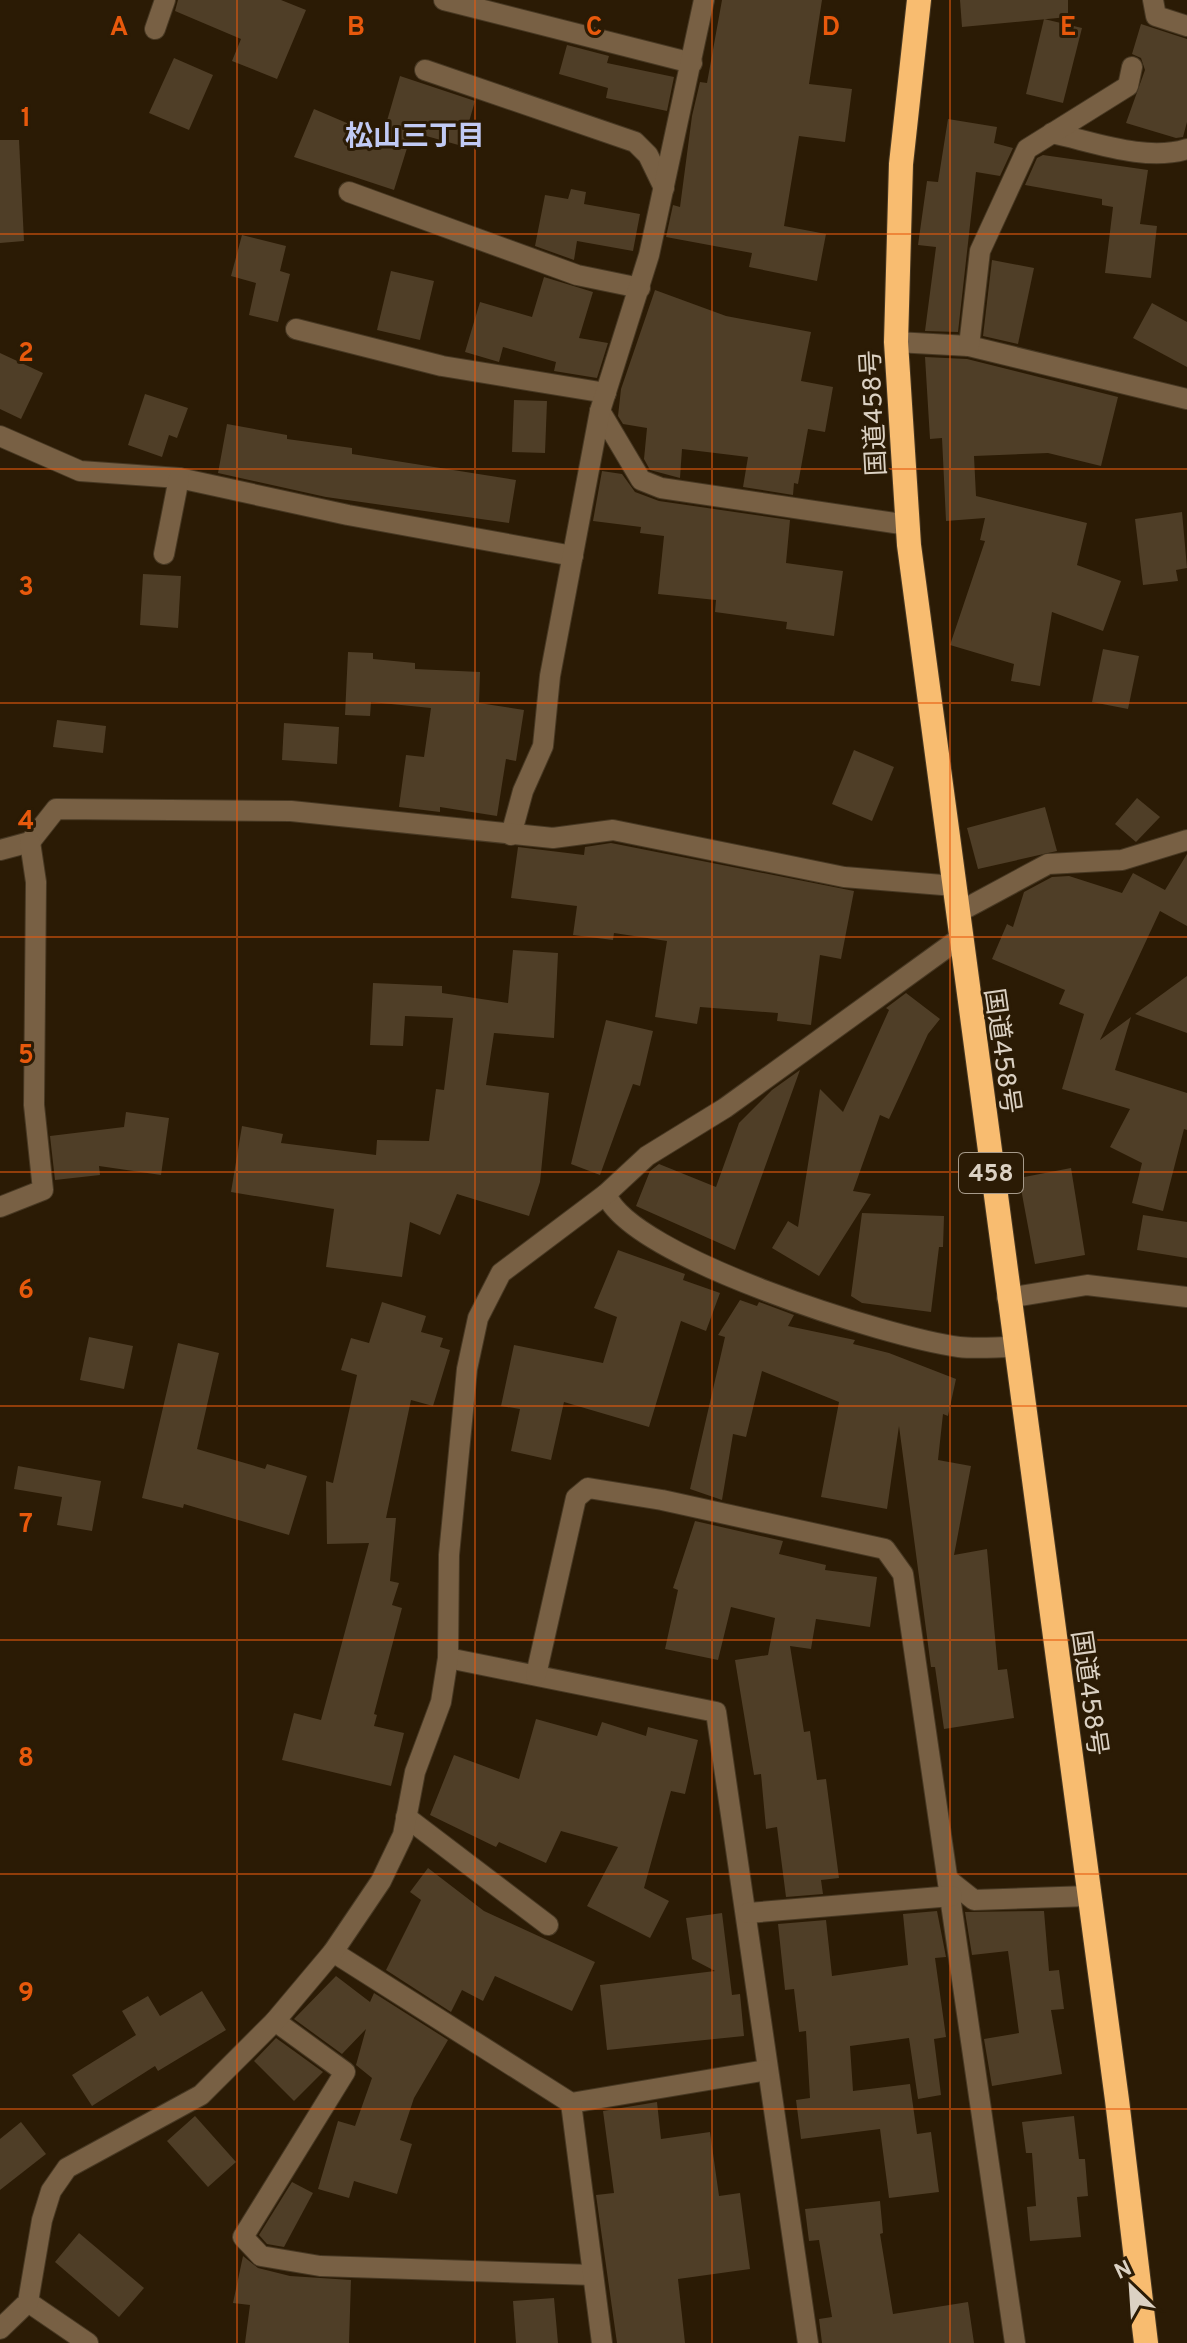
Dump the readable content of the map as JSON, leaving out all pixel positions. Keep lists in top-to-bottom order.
{
  "streets": {
    "highway": ["国道458号", "458"]
  },
  "districts": ["松山三丁目"],
  "north": "top left",
  "grid": {
    "columns": [
      "A",
      "B",
      "C",
      "D",
      "E"
    ],
    "rows": [
      "1",
      "2",
      "3",
      "4",
      "5",
      "6",
      "7",
      "8",
      "9"
    ]
  }
}
